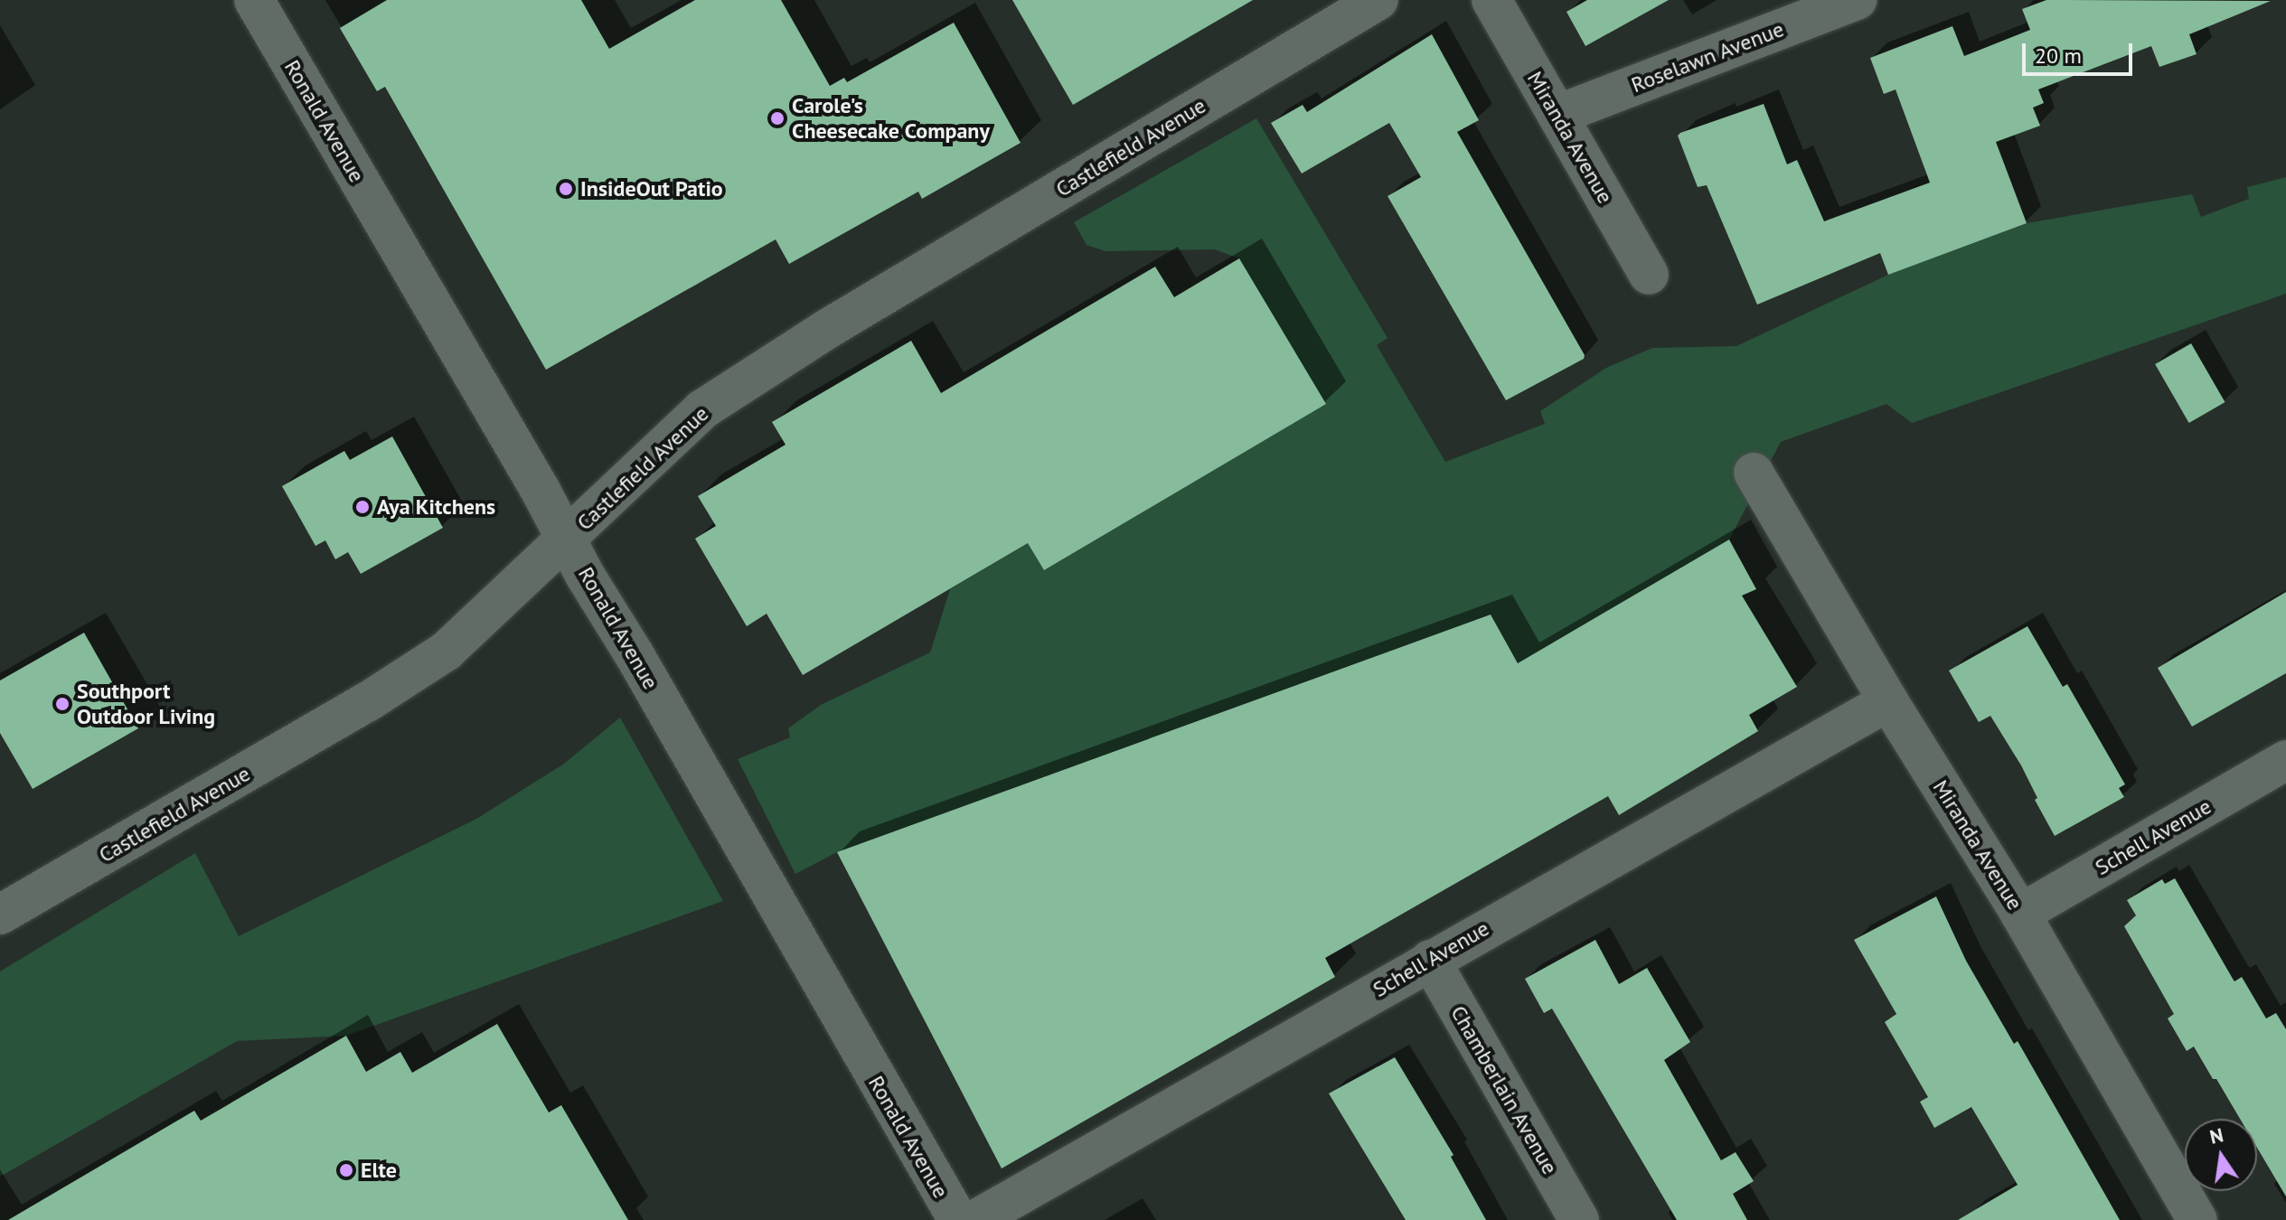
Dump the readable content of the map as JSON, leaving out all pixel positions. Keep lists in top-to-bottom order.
{
  "streets": {
    "street": [
      "Roselawn Avenue",
      "Ronald Avenue",
      "Miranda Avenue",
      "Castlefield Avenue",
      "Schell Avenue",
      "Chamberlain Avenue"
    ]
  },
  "crossings": [
    ["Roselawn Avenue", "Miranda Avenue"],
    ["Ronald Avenue", "Castlefield Avenue"],
    ["Miranda Avenue", "Schell Avenue"],
    ["Schell Avenue", "Chamberlain Avenue"]
  ],
  "places": [
    "Carole's Cheesecake Company",
    "InsideOut Patio",
    "Aya Kitchens",
    "Southport Outdoor Living",
    "Elte"
  ],
  "scale_bar": "20 m",
  "north": "top"
}
